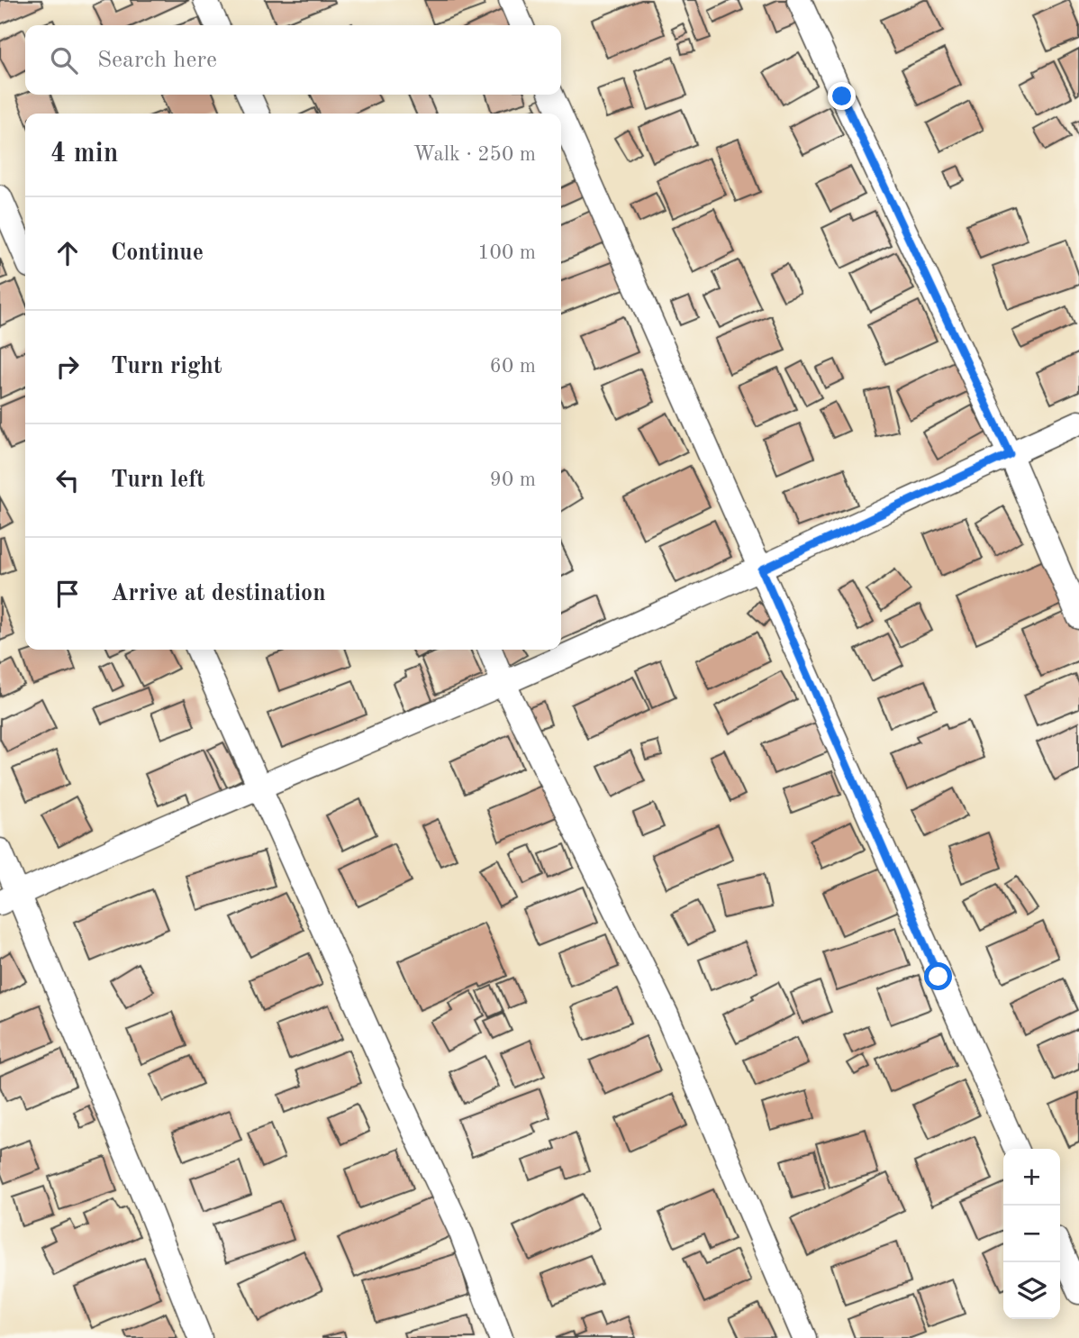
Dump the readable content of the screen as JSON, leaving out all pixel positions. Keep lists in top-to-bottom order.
{
  "page": {
    "search": "Search here",
    "heading": ["4 min", "Walk · 250 m"],
    "list": [
      ["Continue", "100 m"],
      ["Turn right", "60 m"],
      ["Turn left", "90 m"],
      "Arrive at destination"
    ],
    "map_buttons": ["+", "−"]
  }
}
